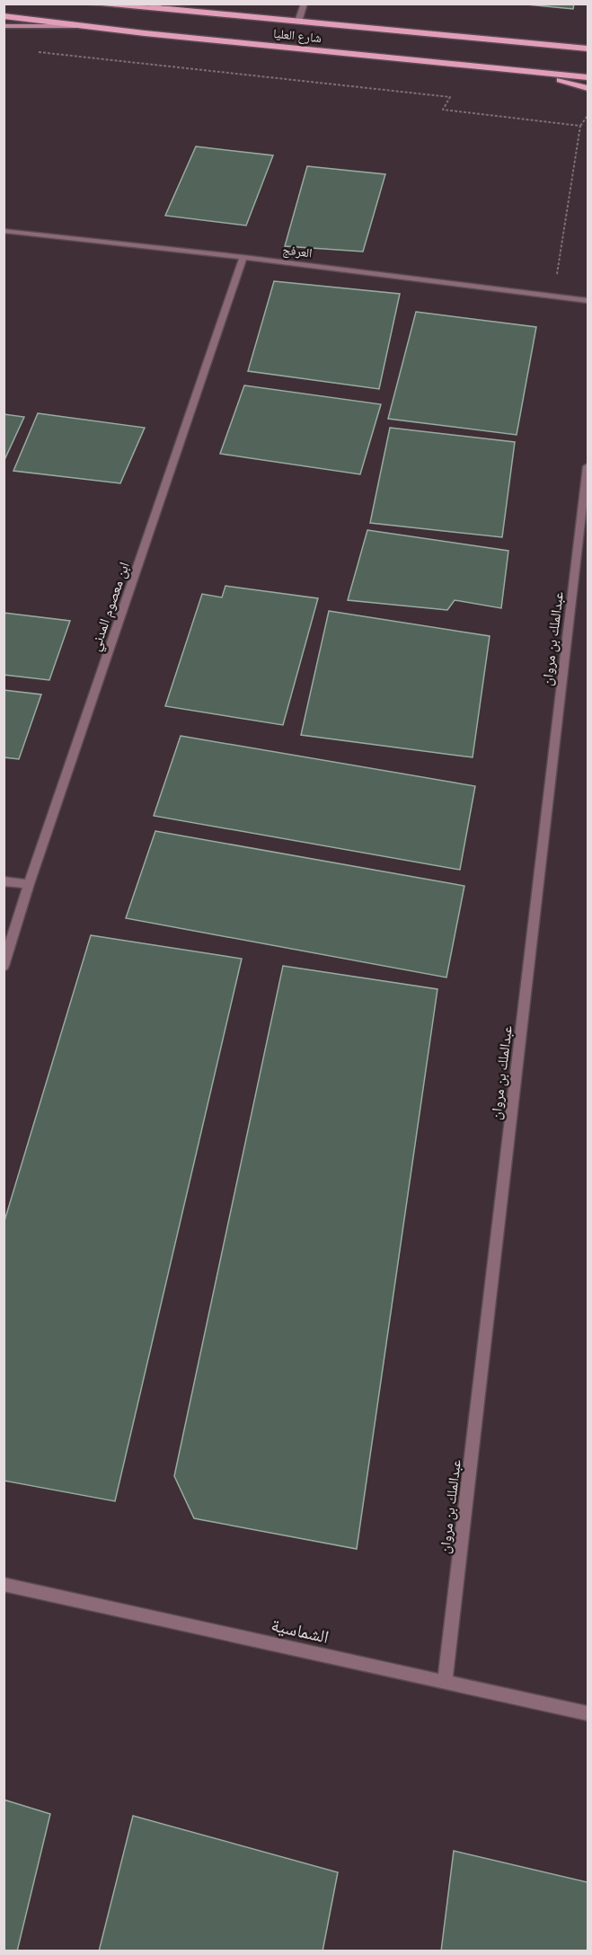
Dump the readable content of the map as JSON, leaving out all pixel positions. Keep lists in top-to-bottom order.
{
  "streets": {
    "main road": ["شارع العليا"],
    "street": [
      "العرفج",
      "ابن معصوم المدني",
      "عبدالملك بن مروان",
      "الشماسية"
    ]
  },
  "crossings": [
    ["العرفج", "ابن معصوم المدني"],
    ["عبدالملك بن مروان", "الشماسية"]
  ]
}
